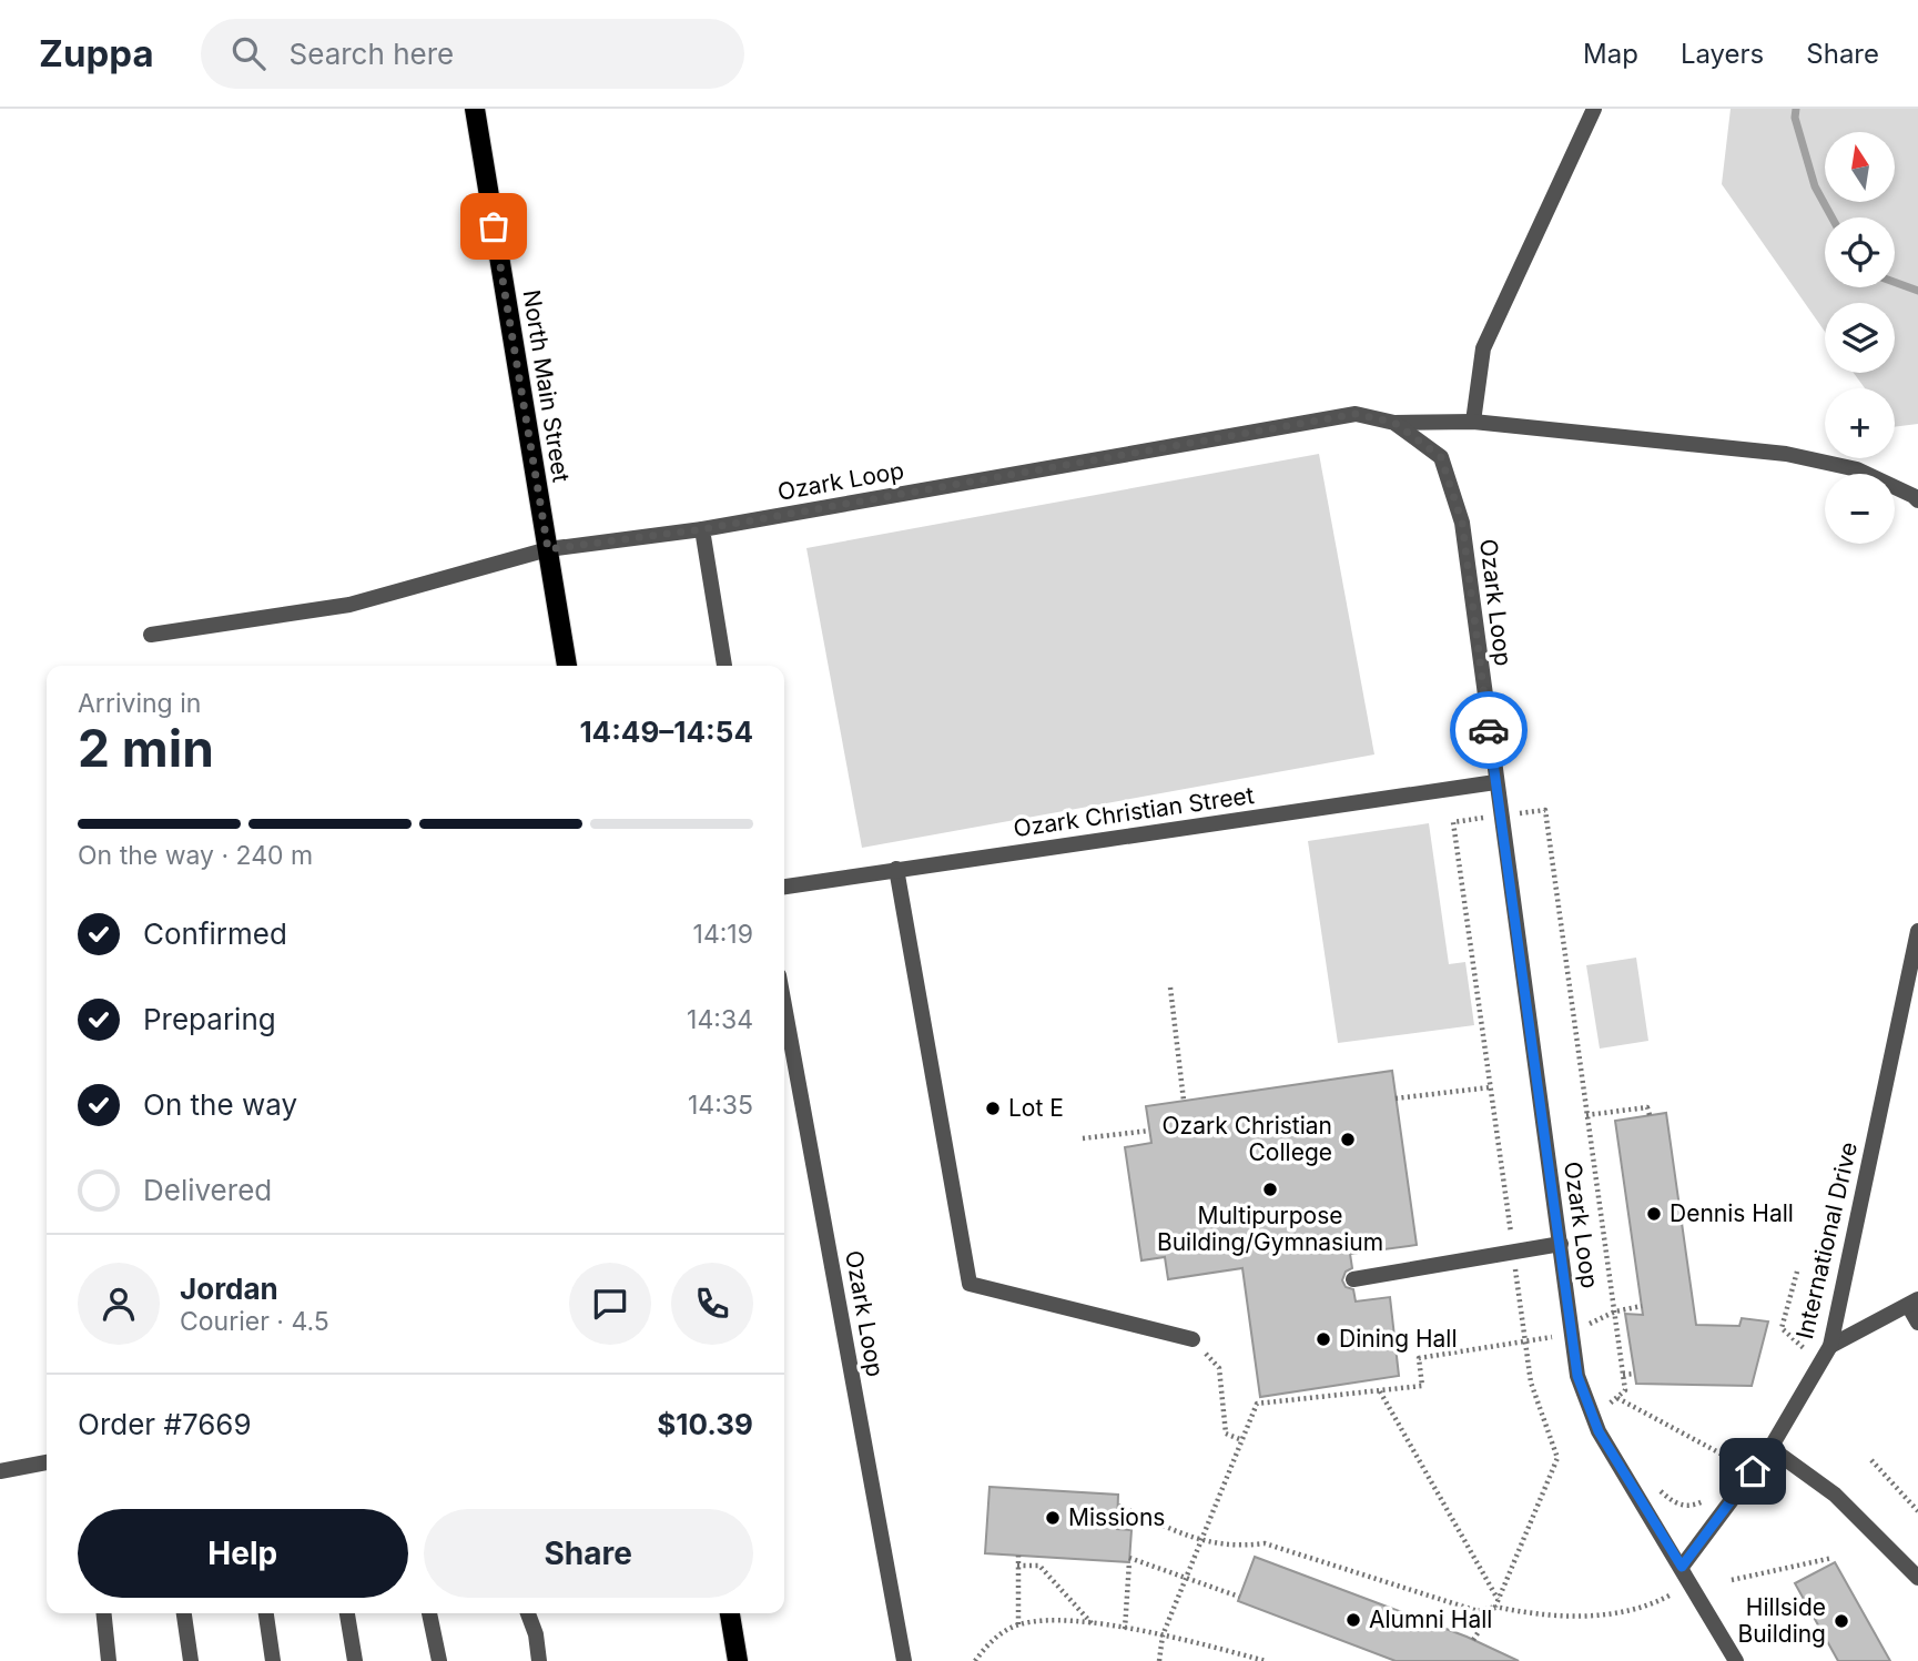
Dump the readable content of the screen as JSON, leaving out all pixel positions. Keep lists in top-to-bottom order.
{
  "streets": {
    "main road": ["North Main Street"],
    "lane": ["Ozark Loop", "Ozark Christian Street", "International Drive"]
  },
  "crossings": [
    ["North Main Street", "Ozark Loop"],
    ["Ozark Loop", "Ozark Christian Street"],
    ["Ozark Loop", "International Drive"]
  ],
  "places": [
    "Lot E",
    "Ozark Christian College",
    "Multipurpose Building/Gymnasium",
    "Dennis Hall",
    "Dining Hall",
    "Missions",
    "Alumni Hall",
    "Hillside Building"
  ],
  "north": "top",
  "page": {
    "header": "Zuppa",
    "search": "Search here",
    "nav": ["Map", "Layers", "Share"],
    "map_buttons": ["+", "−"],
    "heading": ["2 min", "Arriving in", "14:49–14:54"],
    "panel": [
      "Jordan",
      "Courier · 4.5",
      "Order #7669",
      "$10.39"
    ],
    "bar": "On the way · 240 m",
    "list": [
      ["Confirmed", "14:19"],
      ["Preparing", "14:34"],
      ["On the way", "14:35"],
      "Delivered"
    ],
    "buttons": ["Help", "Share"]
  }
}
